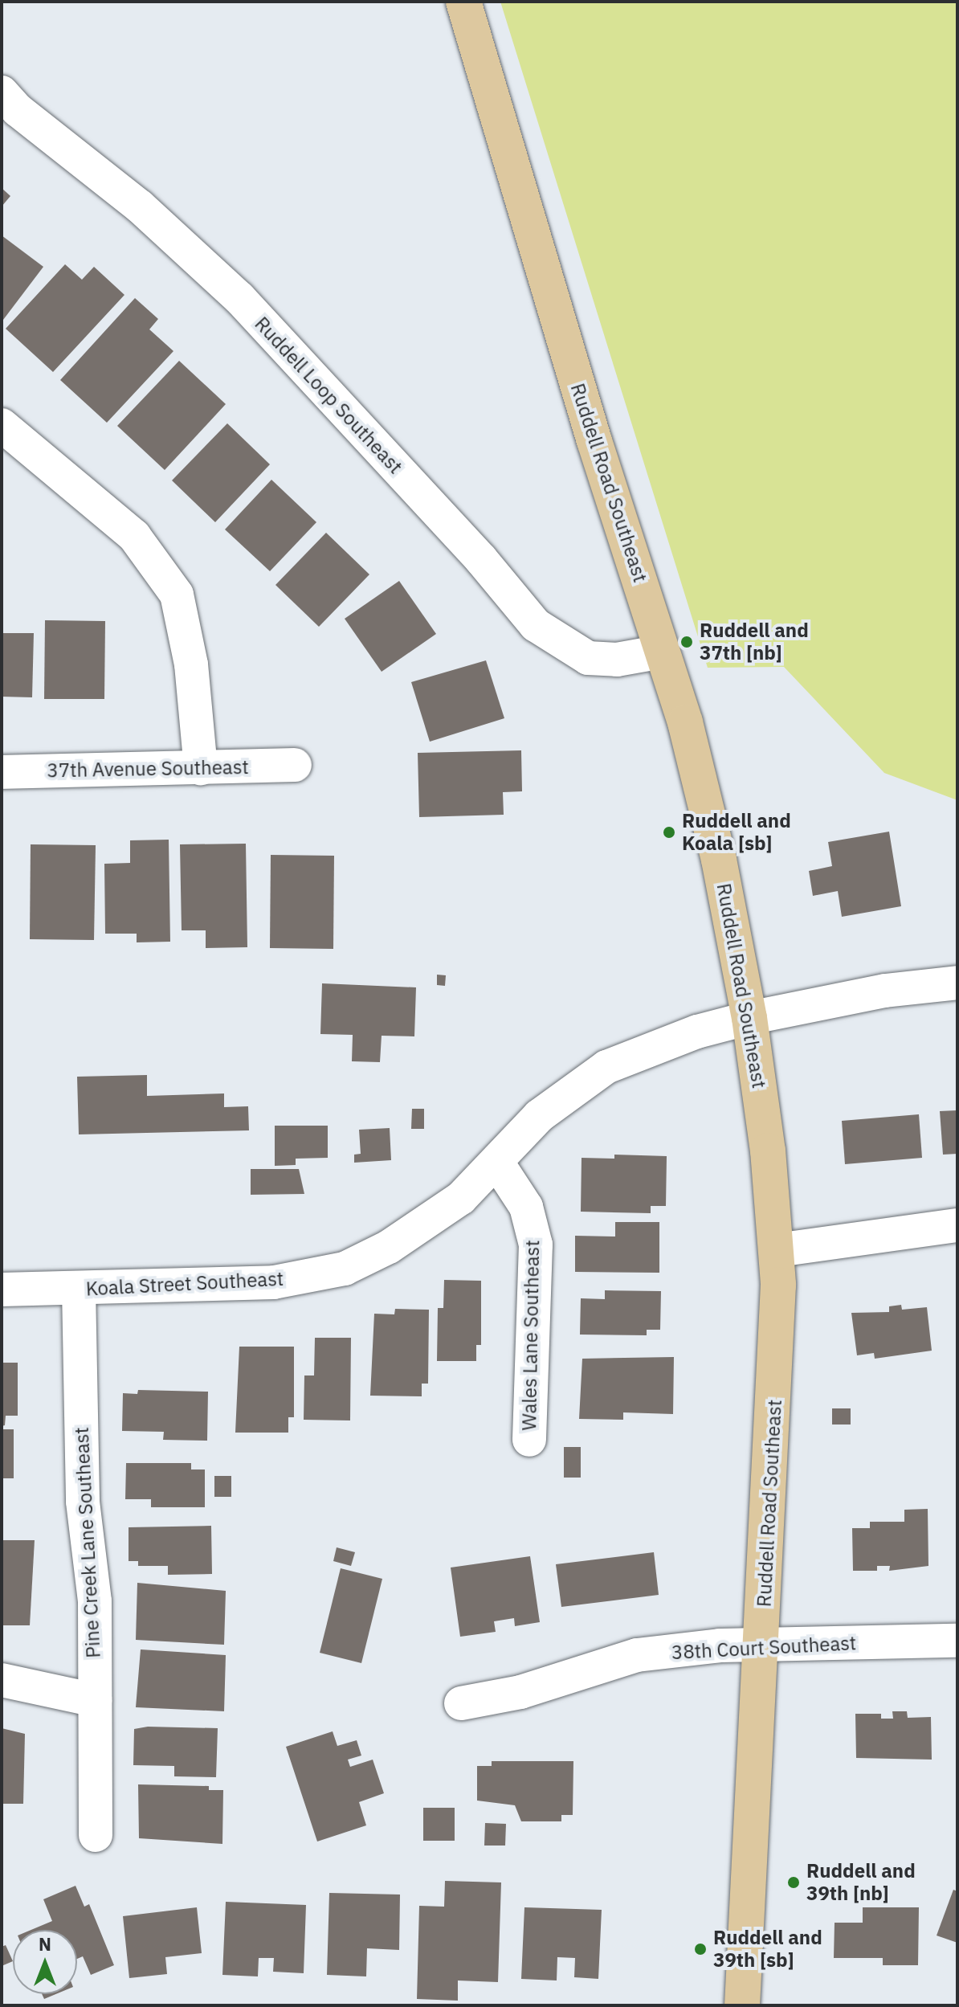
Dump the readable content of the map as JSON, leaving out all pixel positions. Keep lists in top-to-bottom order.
{
  "streets": {
    "main road": ["Ruddell Road Southeast"],
    "street": [
      "Ruddell Loop Southeast",
      "37th Avenue Southeast",
      "Koala Street Southeast",
      "Wales Lane Southeast",
      "Pine Creek Lane Southeast",
      "38th Court Southeast"
    ]
  },
  "crossings": [
    ["Ruddell Loop Southeast", "Ruddell Road Southeast"],
    ["Ruddell Road Southeast", "Koala Street Southeast"],
    ["Ruddell Road Southeast", "38th Court Southeast"],
    ["Koala Street Southeast", "Wales Lane Southeast"],
    ["Koala Street Southeast", "Pine Creek Lane Southeast"]
  ],
  "places": [
    "Ruddell and 37th [nb]",
    "Ruddell and Koala [sb]",
    "Ruddell and 39th [nb]",
    "Ruddell and 39th [sb]"
  ],
  "north": "top"
}
